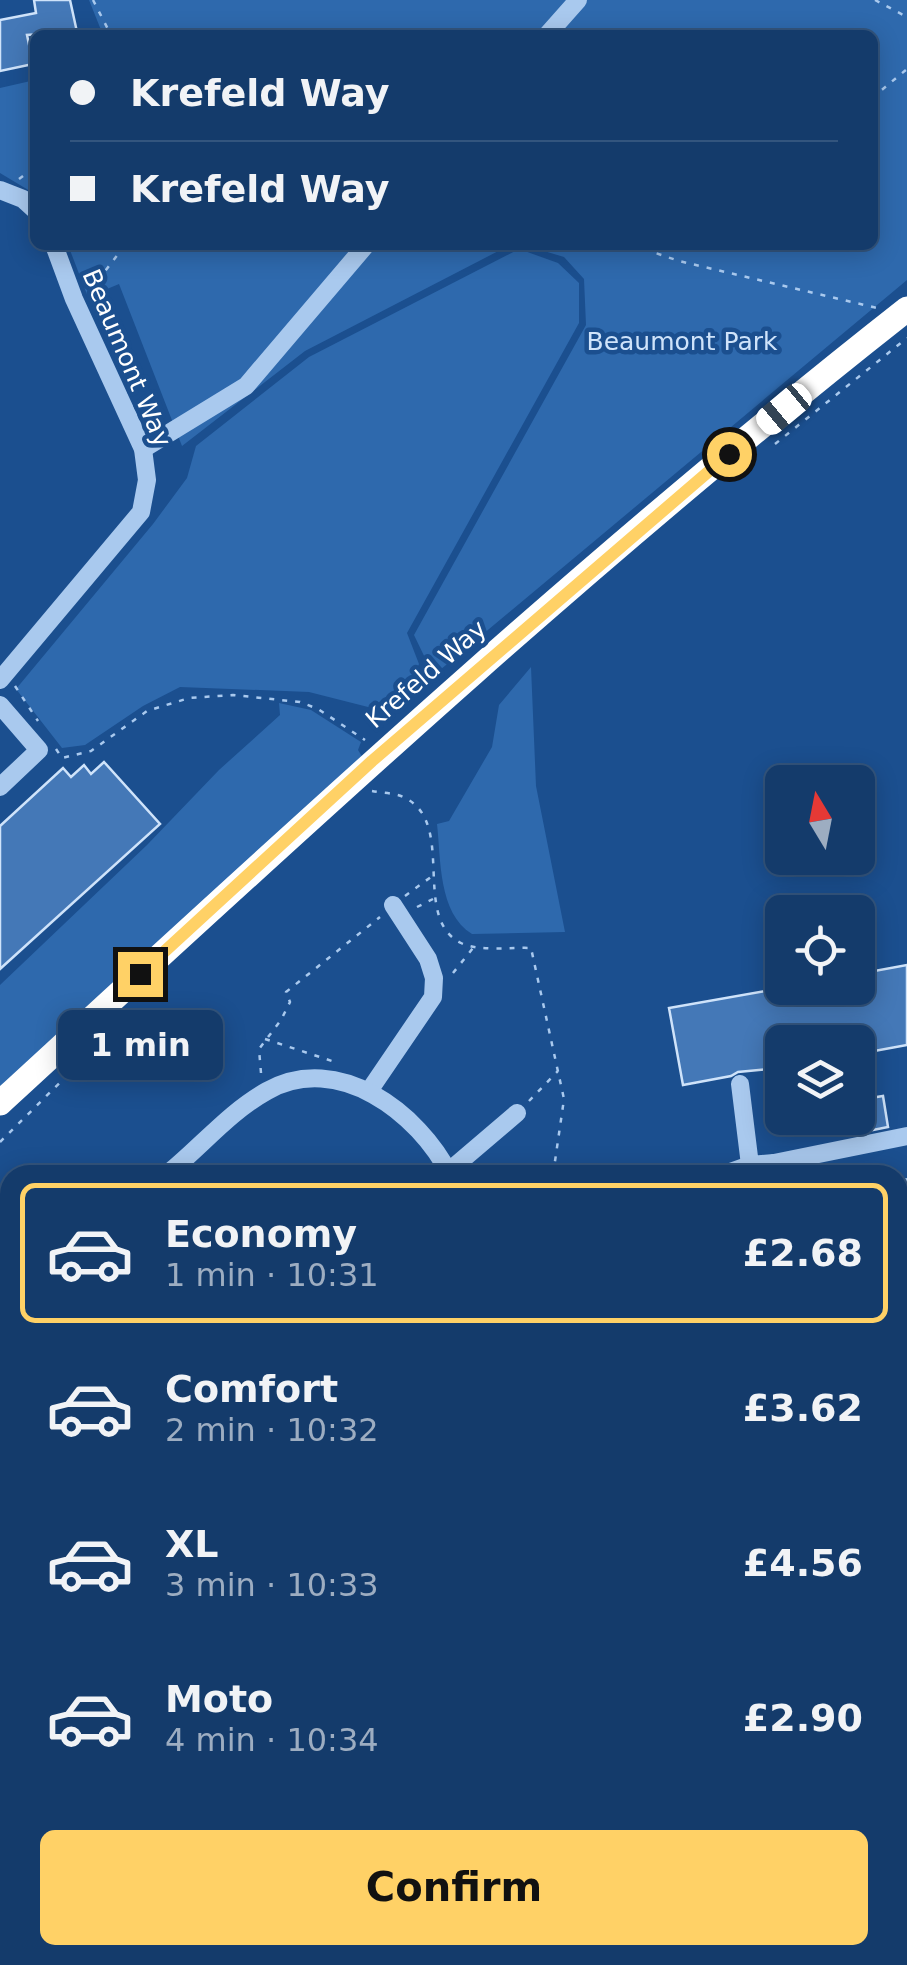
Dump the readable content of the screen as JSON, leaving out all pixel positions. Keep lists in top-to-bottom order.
{
  "streets": {
    "highway": ["Krefeld Way"],
    "street": ["Beaumont Way"]
  },
  "parks": ["Beaumont Park"],
  "north": "top",
  "page": {
    "banner": ["Krefeld Way", "Krefeld Way"],
    "bubble": "1 min",
    "list": [
      {
        "name": "Economy",
        "note": "1 min · 10:31",
        "value": "£2.68"
      },
      {
        "name": "Comfort",
        "note": "2 min · 10:32",
        "value": "£3.62"
      },
      {
        "name": "XL",
        "note": "3 min · 10:33",
        "value": "£4.56"
      },
      {
        "name": "Moto",
        "note": "4 min · 10:34",
        "value": "£2.90"
      }
    ],
    "buttons": "Confirm"
  }
}
